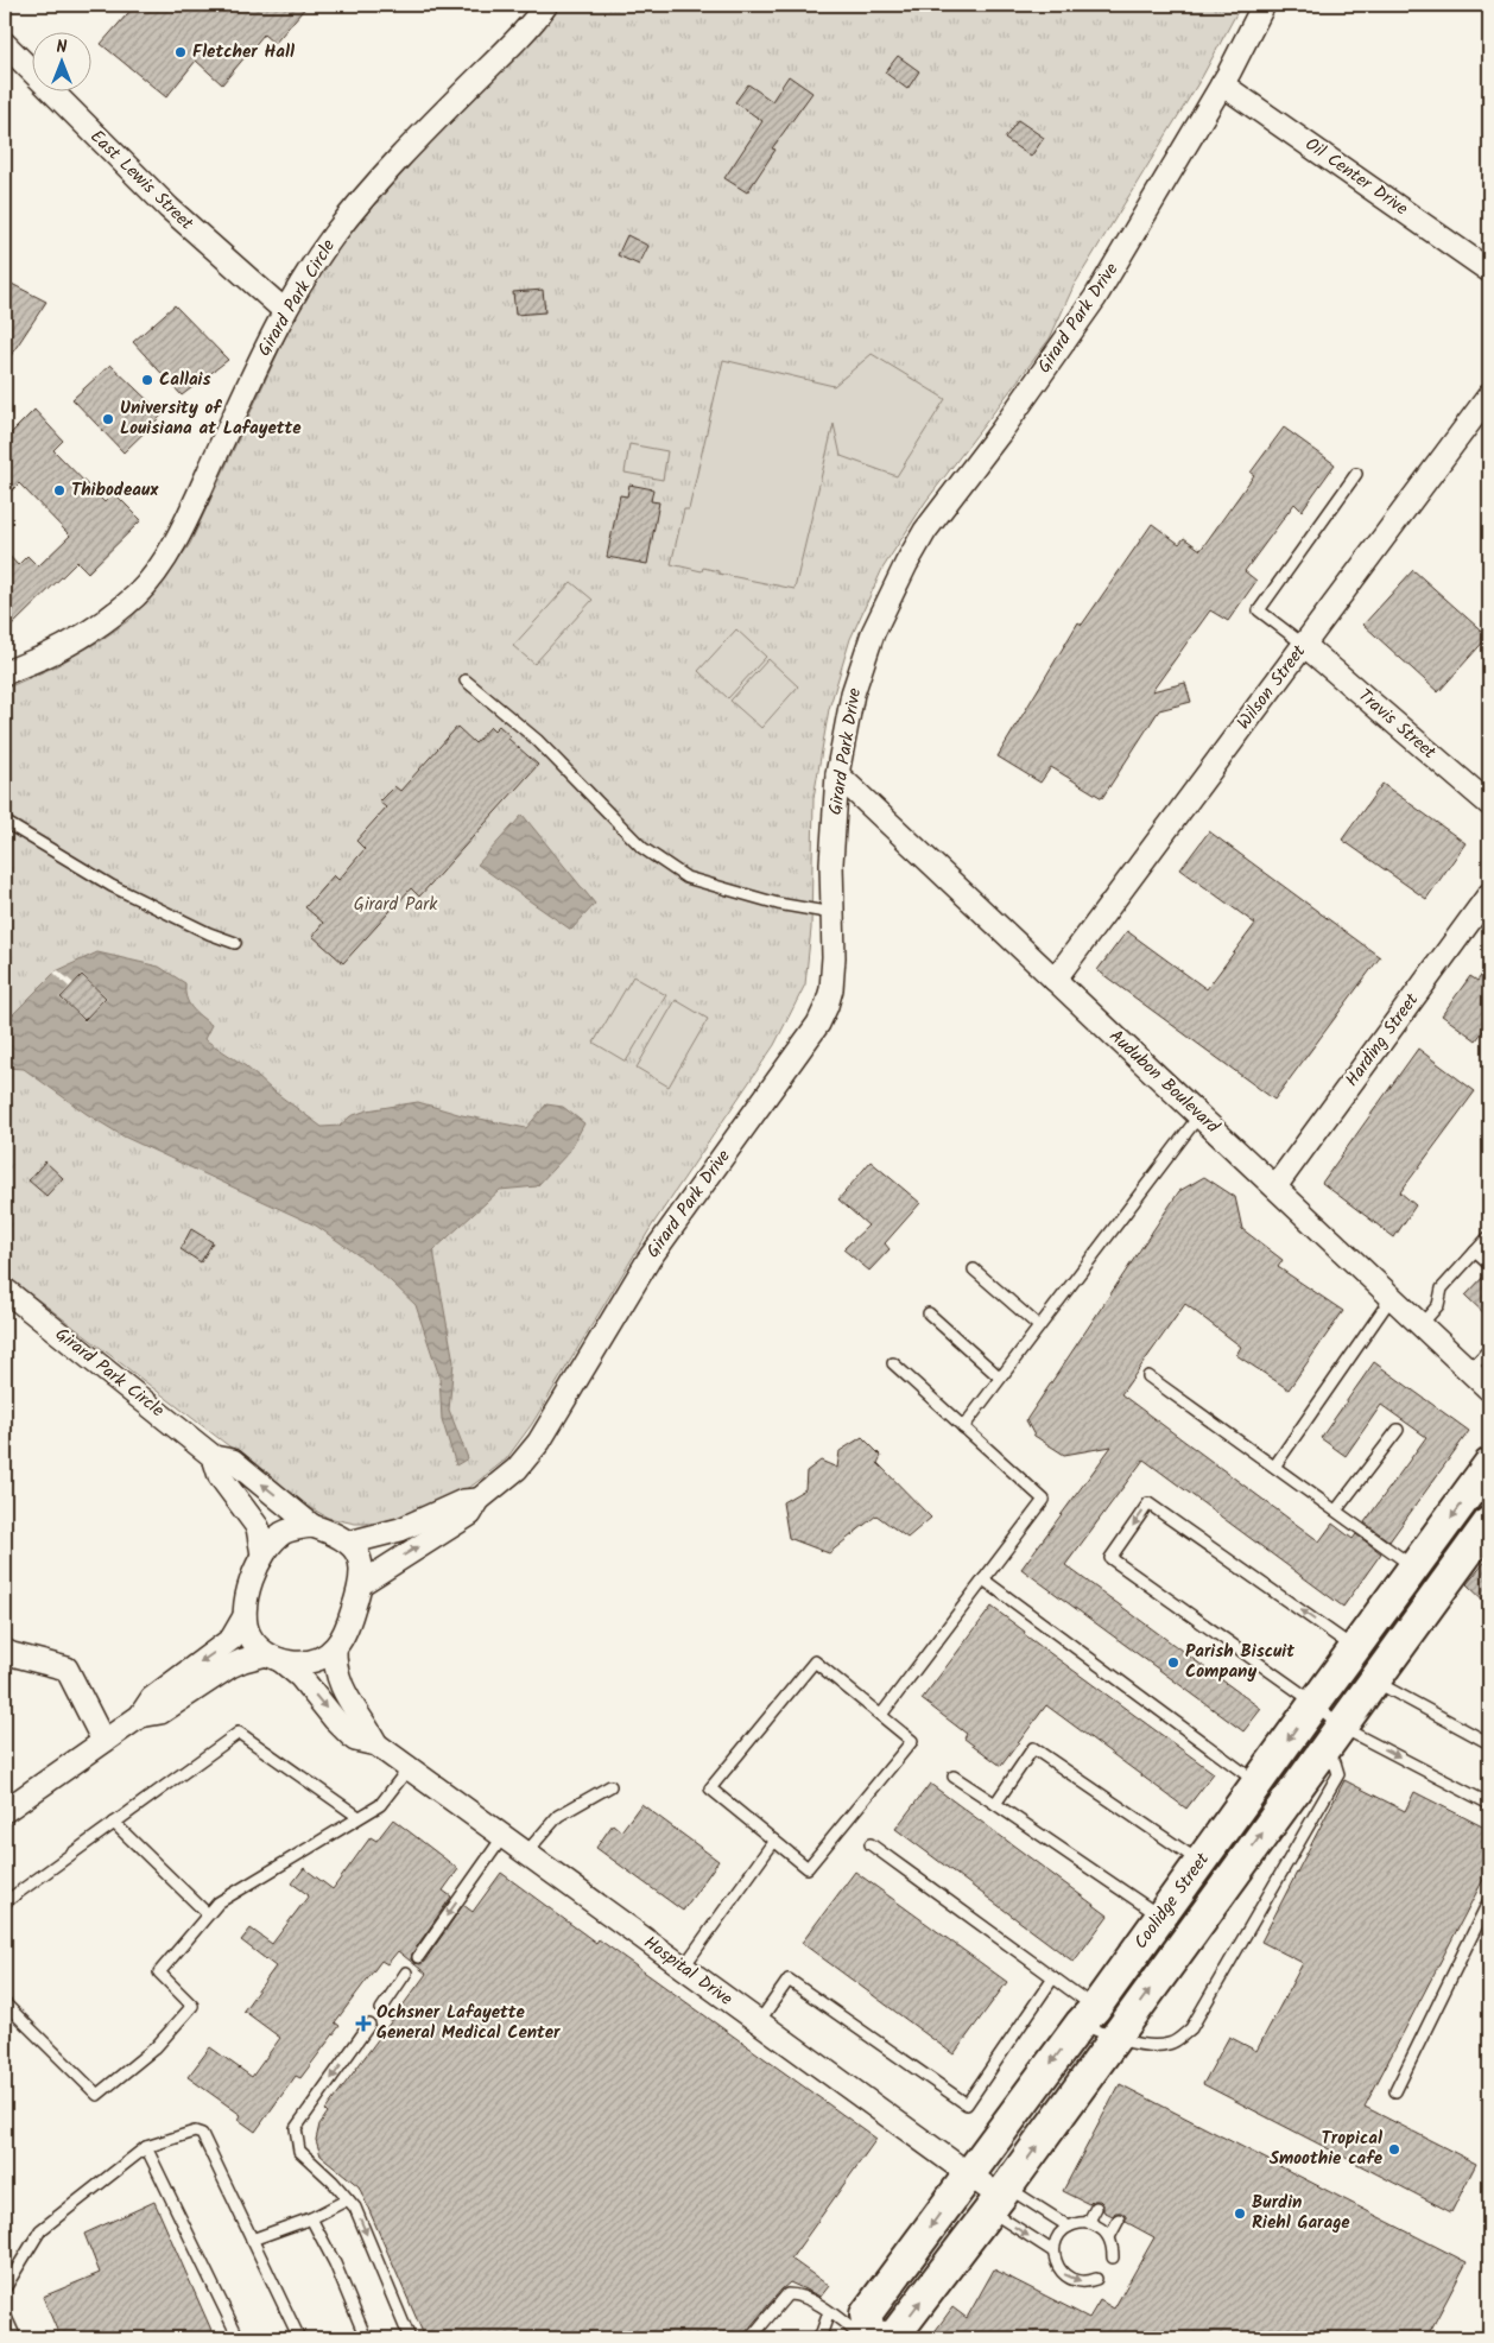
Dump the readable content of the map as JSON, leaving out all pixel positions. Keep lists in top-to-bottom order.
{
  "streets": {
    "street": [
      "Oil Center Drive",
      "East Lewis Street",
      "Girard Park Circle",
      "Girard Park Drive",
      "Wilson Street",
      "Travis Street",
      "Harding Street",
      "Audubon Boulevard",
      "Coolidge Street",
      "Hospital Drive"
    ]
  },
  "crossings": [
    ["Oil Center Drive", "Girard Park Drive"],
    ["East Lewis Street", "Girard Park Circle"],
    ["Girard Park Circle", "Girard Park Drive"],
    ["Girard Park Circle", "Hospital Drive"],
    ["Girard Park Drive", "Audubon Boulevard"],
    ["Girard Park Drive", "Hospital Drive"],
    ["Wilson Street", "Travis Street"],
    ["Wilson Street", "Audubon Boulevard"],
    ["Harding Street", "Audubon Boulevard"],
    ["Coolidge Street", "Hospital Drive"]
  ],
  "parks": ["Girard Park"],
  "places": {
    "other": [
      "Fletcher Hall",
      "Callais",
      "University of Louisiana at Lafayette",
      "Thibodeaux",
      "Parish Biscuit Company",
      "Tropical Smoothie cafe",
      "Burdin Riehl Garage"
    ],
    "health": ["Ochsner Lafayette General Medical Center"]
  },
  "north": "top"
}
